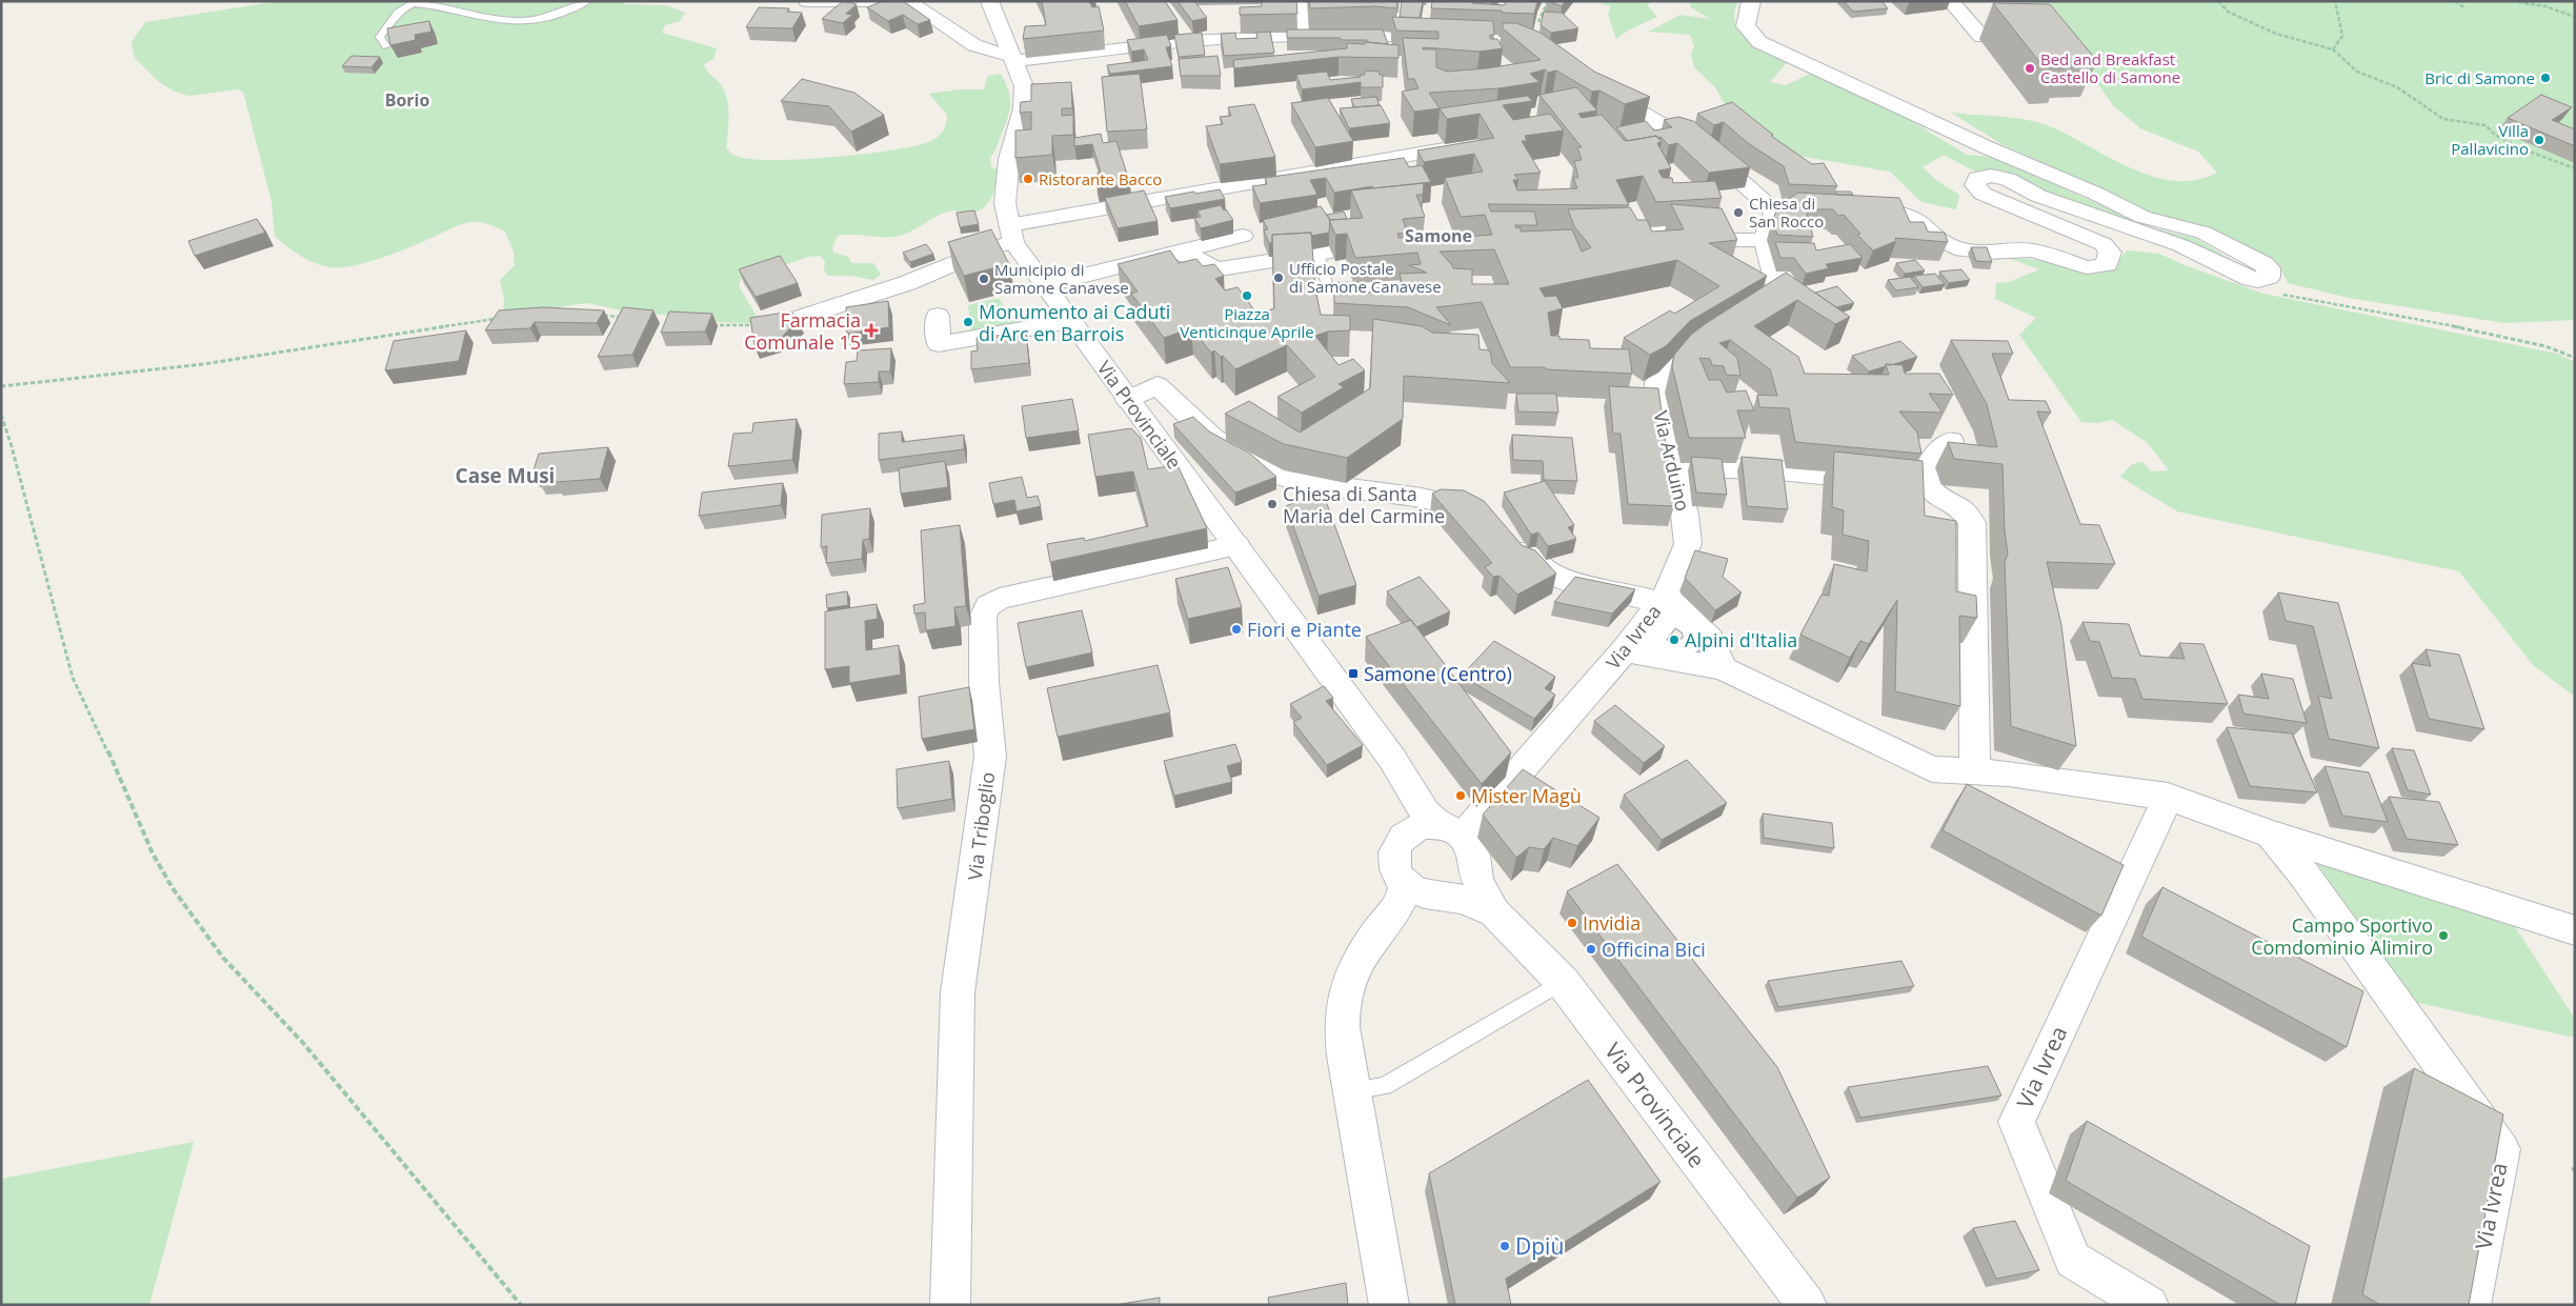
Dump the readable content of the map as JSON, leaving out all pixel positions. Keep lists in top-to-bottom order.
{
  "streets": {
    "street": [
      "Via Provinciale",
      "Via Arduino",
      "Via Ivrea",
      "Via Triboglio"
    ]
  },
  "crossings": [
    ["Via Provinciale", "Via Ivrea"],
    ["Via Provinciale", "Via Triboglio"],
    ["Via Arduino", "Via Ivrea"]
  ],
  "districts": ["Borio", "Samone", "Case Musi"],
  "places": {
    "other": [
      "Bed and Breakfast Castello di Samone",
      "Bric di Samone",
      "Villa Pallavicino",
      "Ristorante Bacco",
      "Chiesa di San Rocco",
      "Ufficio Postale di Samone Canavese",
      "Municipio di Samone Canavese",
      "Piazza Venticinque Aprile",
      "Monumento ai Caduti di Arc en Barrois",
      "Chiesa di Santa Maria del Carmine",
      "Fiori e Piante",
      "Alpini d'Italia",
      "Mister Magù",
      "Invidia",
      "Campo Sportivo Comdominio Alimiro",
      "Officina Bici",
      "Dpiù"
    ],
    "health": ["Farmacia Comunale 15"],
    "transit": ["Samone (Centro)"]
  }
}
